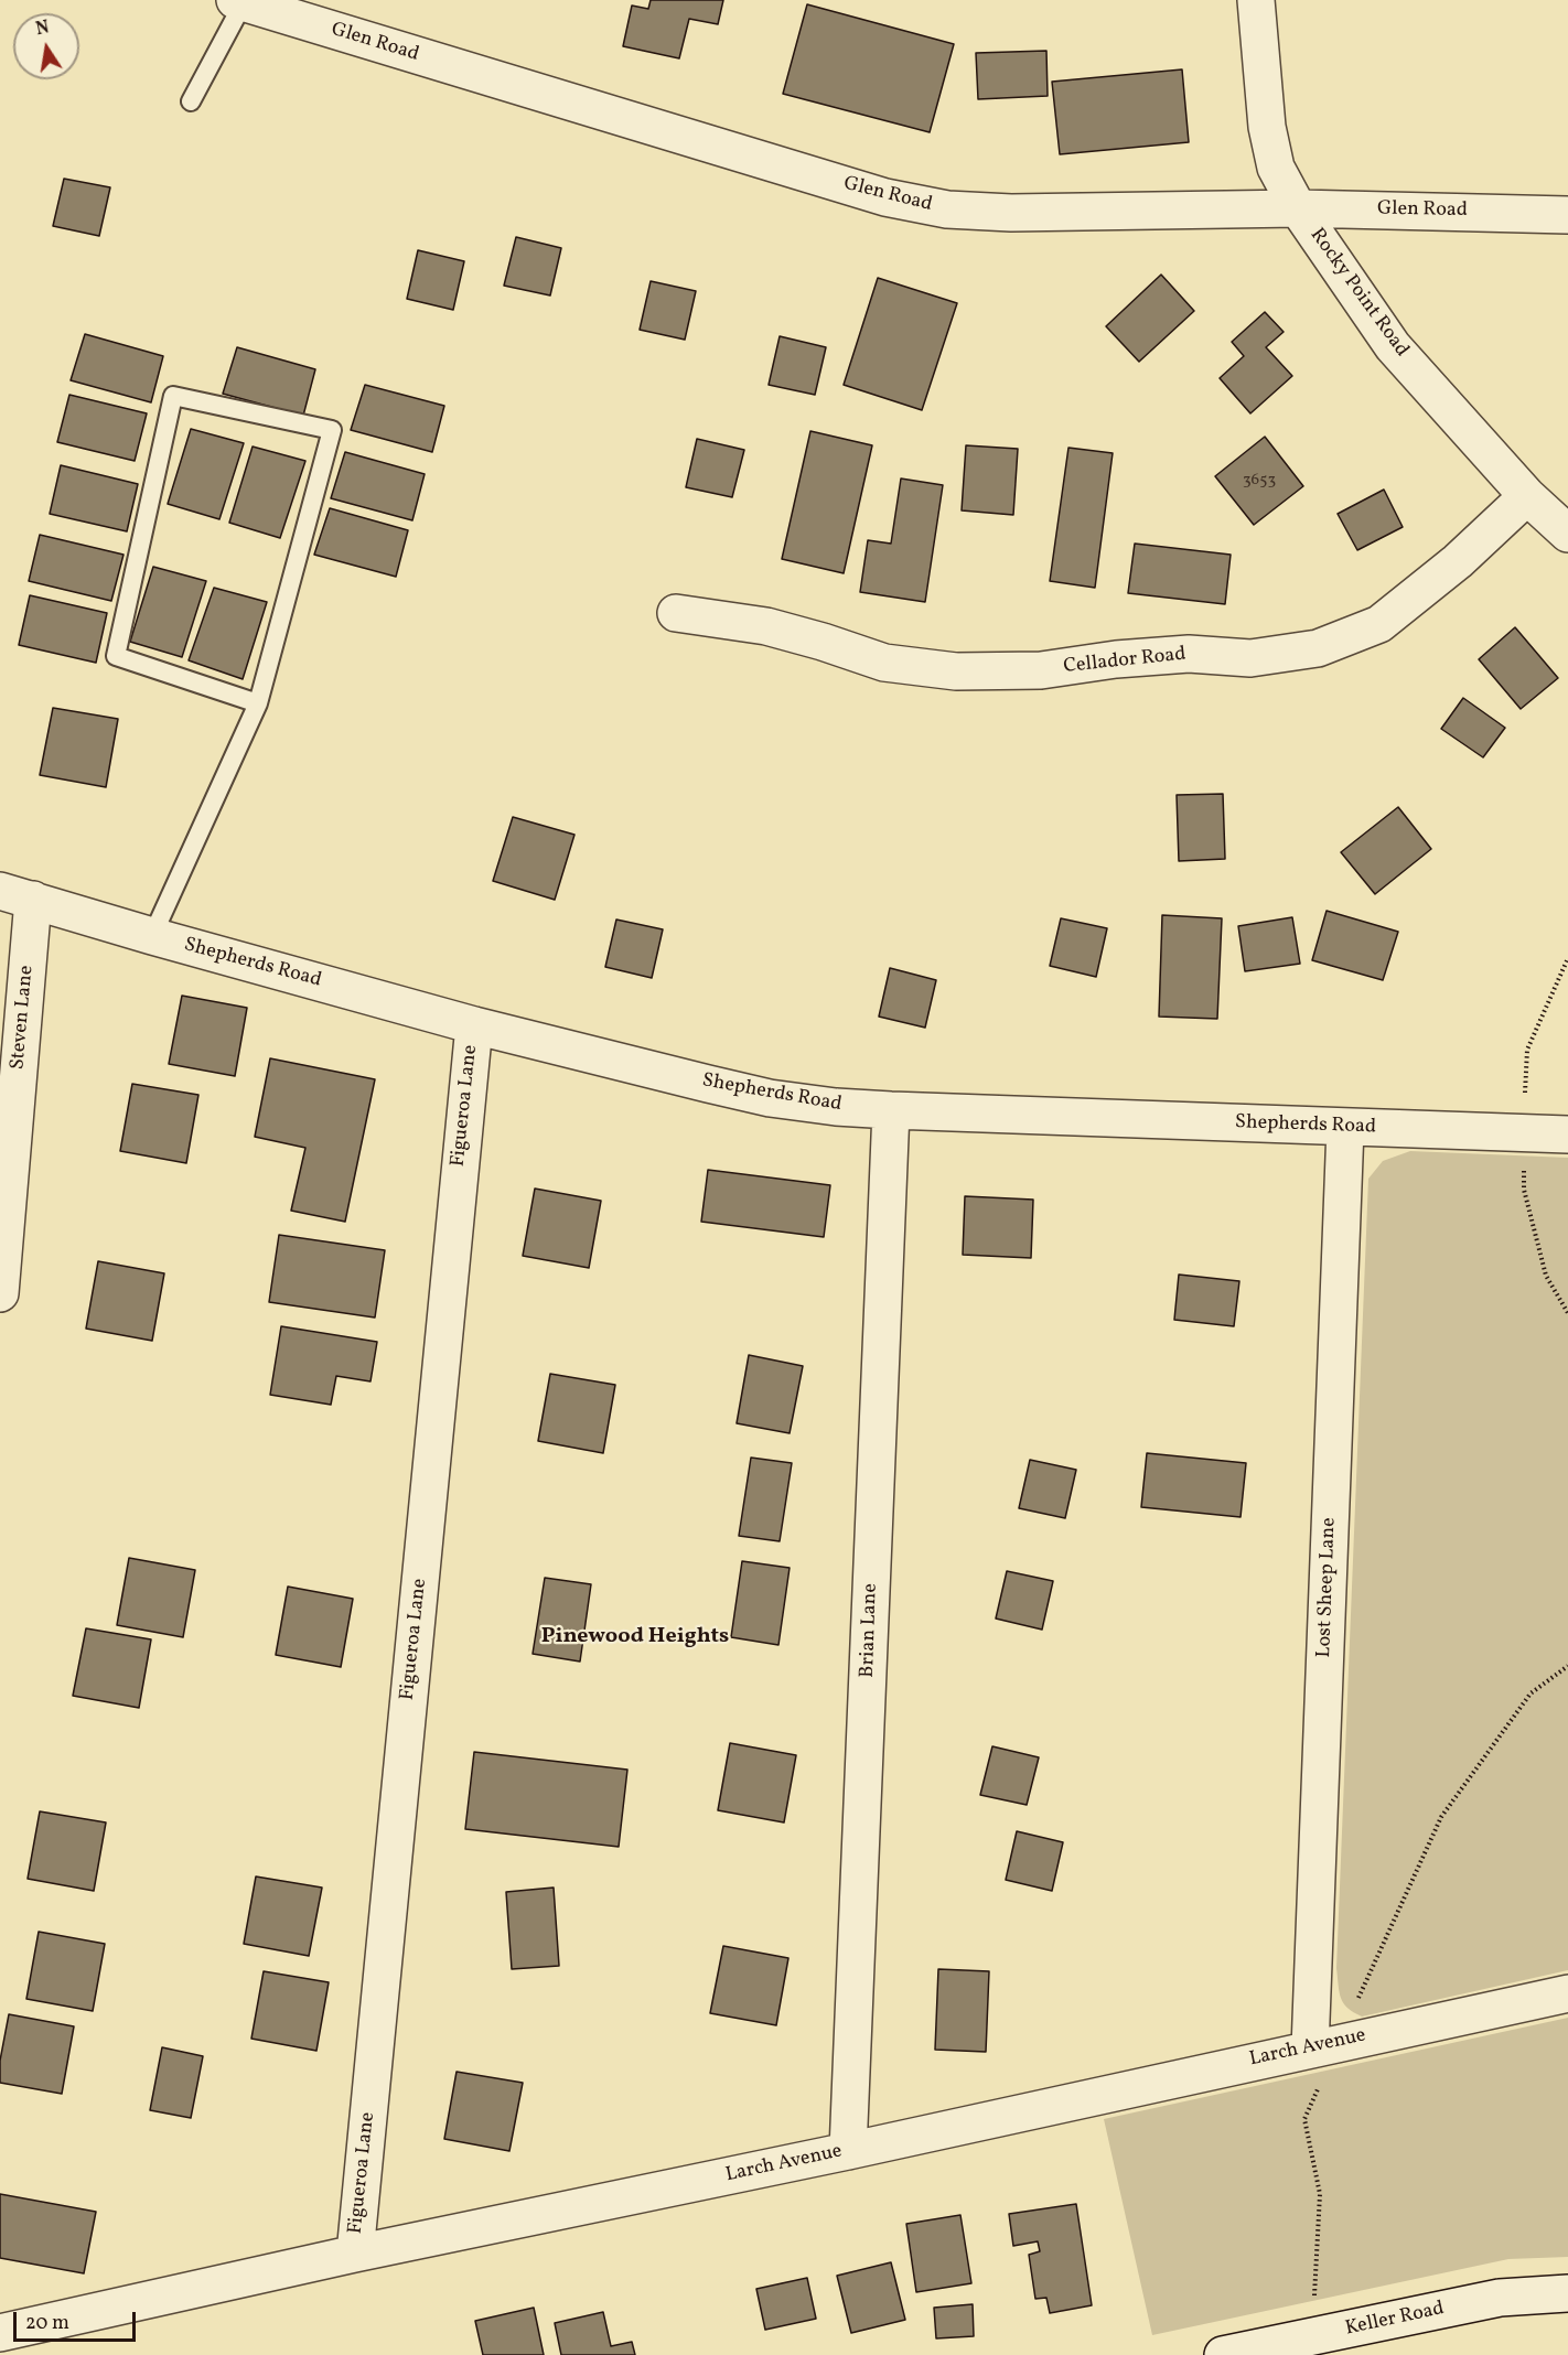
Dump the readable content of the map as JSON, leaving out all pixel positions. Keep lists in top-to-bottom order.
{
  "streets": {
    "street": [
      "Glen Road",
      "Rocky Point Road",
      "Cellador Road",
      "Shepherds Road",
      "Steven Lane",
      "Figueroa Lane",
      "Lost Sheep Lane",
      "Brian Lane",
      "Larch Avenue",
      "Keller Road"
    ]
  },
  "crossings": [
    ["Glen Road", "Rocky Point Road"],
    ["Rocky Point Road", "Cellador Road"],
    ["Shepherds Road", "Steven Lane"],
    ["Shepherds Road", "Figueroa Lane"],
    ["Shepherds Road", "Lost Sheep Lane"],
    ["Shepherds Road", "Brian Lane"],
    ["Figueroa Lane", "Larch Avenue"],
    ["Lost Sheep Lane", "Larch Avenue"],
    ["Brian Lane", "Larch Avenue"]
  ],
  "districts": ["Pinewood Heights"],
  "house_numbers": ["3653"],
  "scale_bar": "20 m",
  "north": "top"
}
